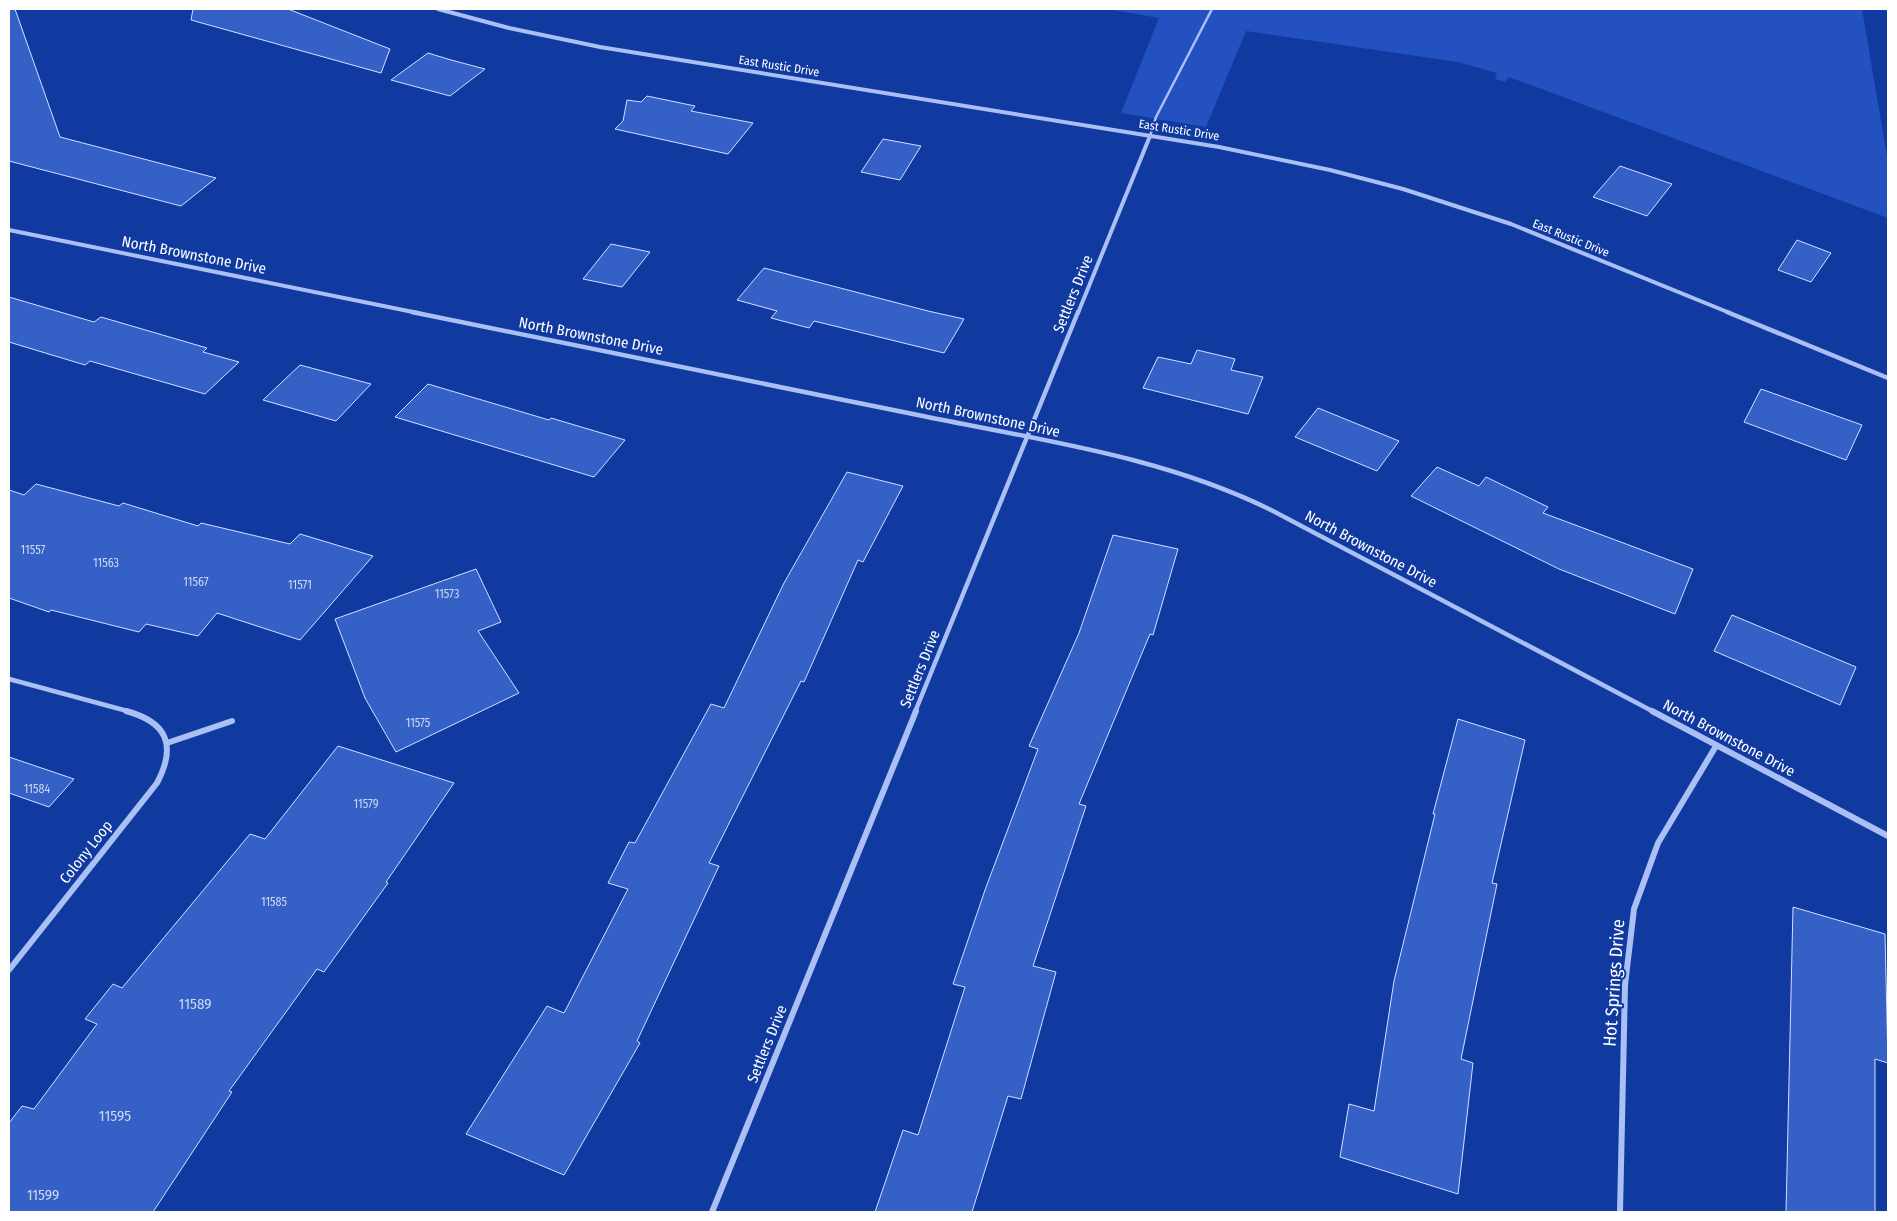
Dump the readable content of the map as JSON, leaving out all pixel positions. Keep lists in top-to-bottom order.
{
  "streets": {
    "street": [
      "East Rustic Drive",
      "North Brownstone Drive",
      "Settlers Drive",
      "Colony Loop",
      "Hot Springs Drive"
    ]
  },
  "crossings": [
    ["East Rustic Drive", "Settlers Drive"],
    ["North Brownstone Drive", "Settlers Drive"],
    ["North Brownstone Drive", "Hot Springs Drive"]
  ],
  "house_numbers": [
    "11557",
    "11563",
    "11567",
    "11571",
    "11573",
    "11575",
    "11584",
    "11579",
    "11585",
    "11589",
    "11595",
    "11599"
  ]
}
